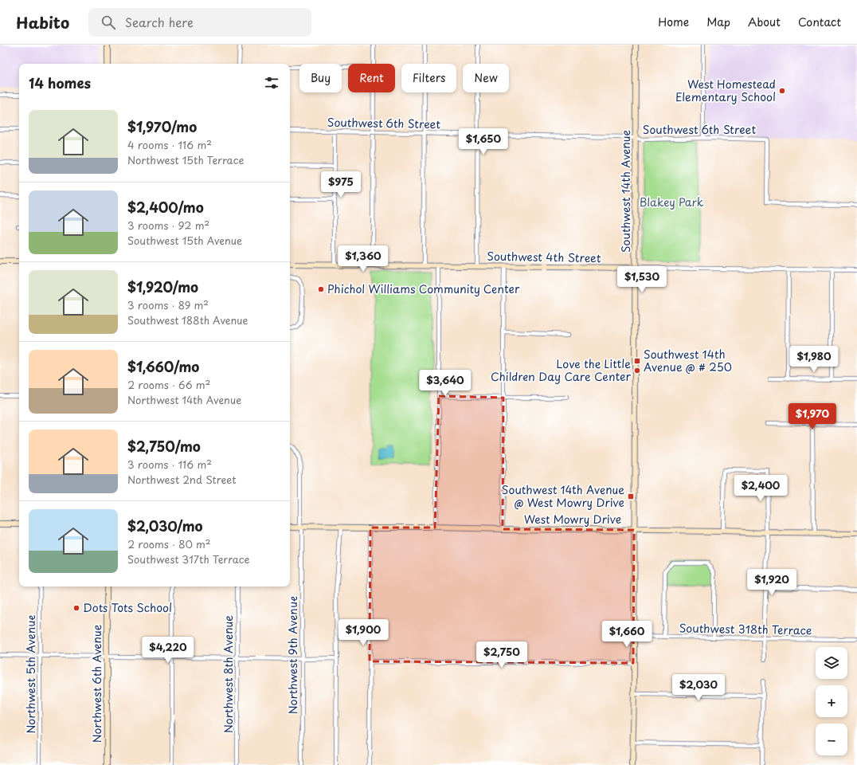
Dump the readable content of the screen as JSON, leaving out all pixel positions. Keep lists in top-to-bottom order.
{
  "streets": {
    "street": [
      "Southwest 6th Street",
      "Southwest 14th Avenue",
      "Southwest 4th Street",
      "West Mowry Drive",
      "Southwest 318th Terrace",
      "Northwest 9th Avenue",
      "Northwest 5th Avenue",
      "Northwest 8th Avenue",
      "Northwest 6th Avenue"
    ]
  },
  "crossings": [
    ["Southwest 6th Street", "Southwest 14th Avenue"],
    ["Southwest 14th Avenue", "Southwest 4th Street"],
    ["Southwest 14th Avenue", "West Mowry Drive"],
    ["Southwest 14th Avenue", "Southwest 318th Terrace"],
    ["West Mowry Drive", "Northwest 9th Avenue"]
  ],
  "parks": ["Blakey Park"],
  "places": {
    "other": [
      "West Homestead Elementary School",
      "Phichol Williams Community Center",
      "Love the Little Children Day Care Center",
      "Dots Tots School"
    ],
    "transit": ["Southwest 14th Avenue @ # 250", "Southwest 14th Avenue @ West Mowry Drive"]
  },
  "page": {
    "header": "Habito",
    "search": "Search here",
    "nav": [
      "Home",
      "Map",
      "About",
      "Contact"
    ],
    "chip": [
      "Buy",
      "Rent",
      "Filters",
      "New"
    ],
    "heading": "14 homes",
    "list": [
      {
        "name": "$1,970/mo",
        "note": "4 rooms · 116 m² · Northwest 15th Terrace"
      },
      {
        "name": "$2,400/mo",
        "note": "3 rooms · 92 m² · Southwest 15th Avenue"
      },
      {
        "name": "$1,920/mo",
        "note": "3 rooms · 89 m² · Southwest 188th Avenue"
      },
      {
        "name": "$1,660/mo",
        "note": "2 rooms · 66 m² · Northwest 14th Avenue"
      },
      {
        "name": "$2,750/mo",
        "note": "3 rooms · 116 m² · Northwest 2nd Street"
      },
      {
        "name": "$2,030/mo",
        "note": "2 rooms · 80 m² · Southwest 317th Terrace"
      }
    ],
    "price": [
      "$1,650",
      "$975",
      "$1,360",
      "$1,530",
      "$1,980",
      "$3,640",
      "$1,970",
      "$2,400",
      "$1,920",
      "$1,900",
      "$1,660",
      "$4,220",
      "$2,750",
      "$2,030"
    ],
    "map_buttons": ["+", "−"]
  }
}
